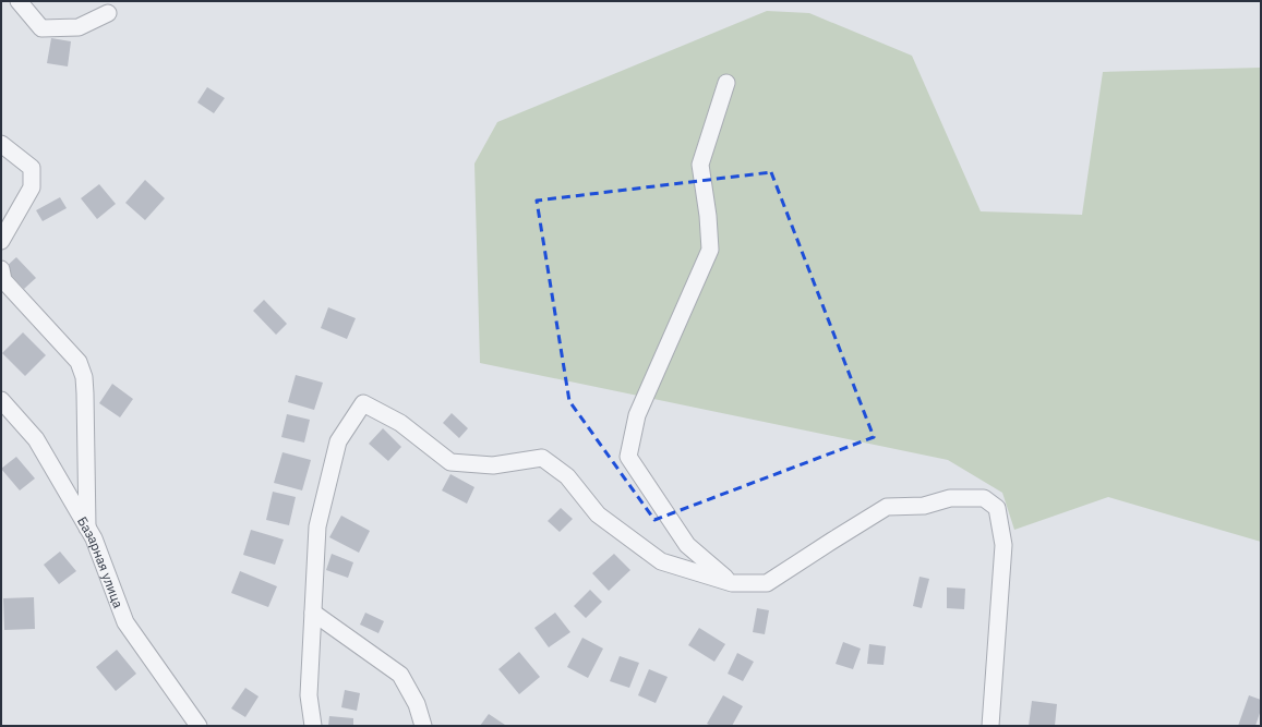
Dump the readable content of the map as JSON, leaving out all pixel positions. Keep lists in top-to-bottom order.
{
  "streets": {
    "street": ["Базарная улица"]
  }
}
